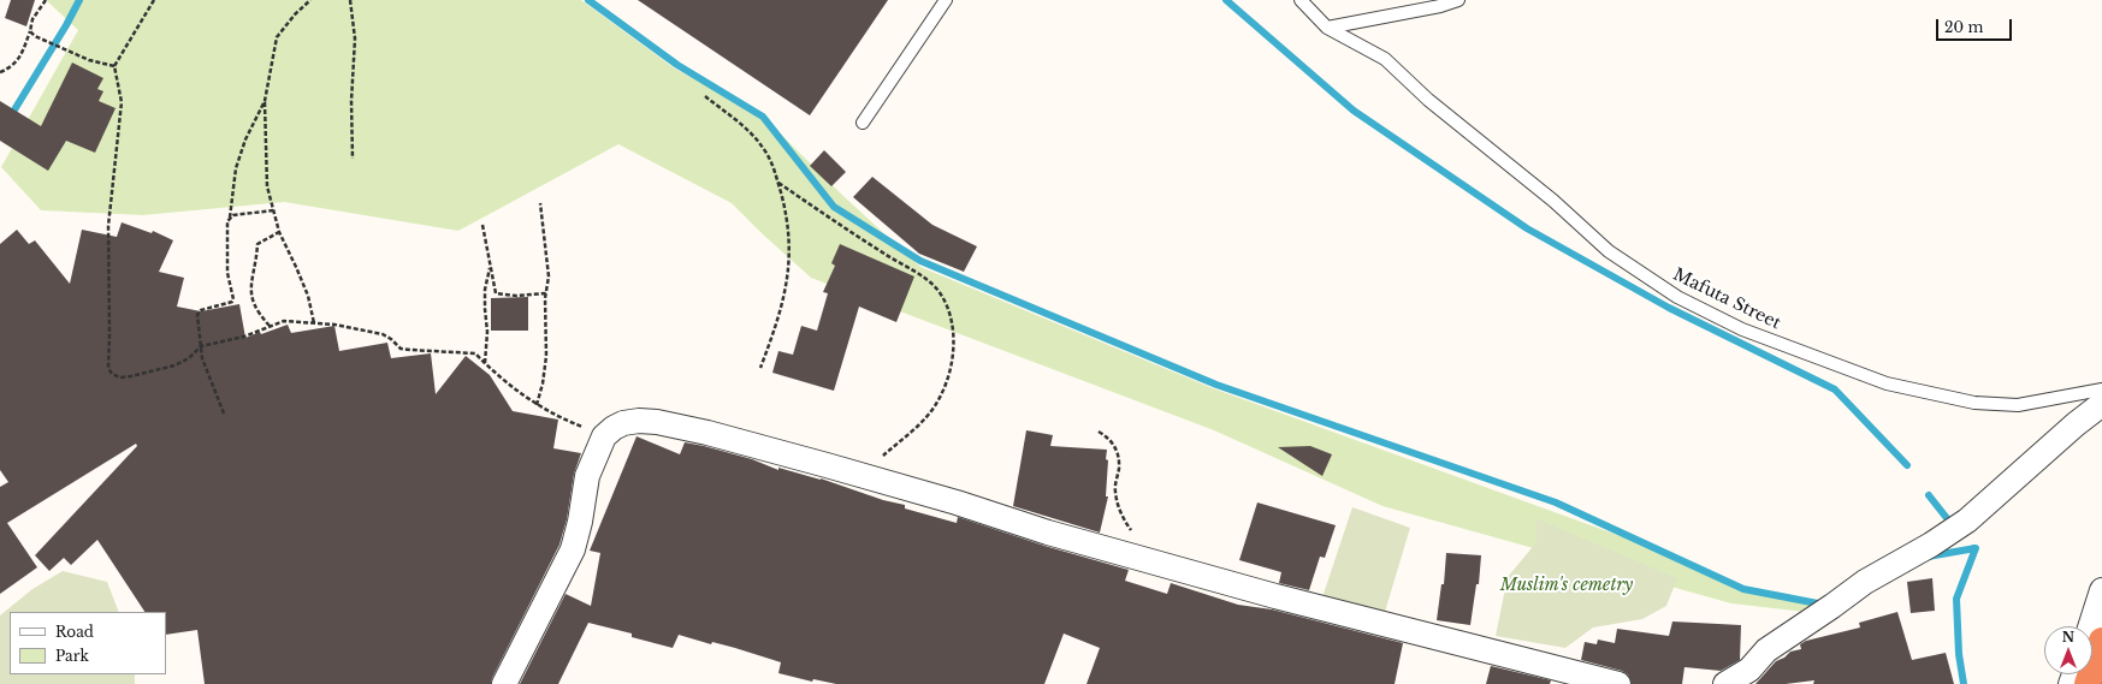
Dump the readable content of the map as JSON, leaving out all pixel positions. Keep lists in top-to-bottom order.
{
  "streets": {
    "lane": ["Mafuta Street"]
  },
  "parks": ["Muslim's cemetry"],
  "legend": ["Road", "Park"],
  "scale_bar": "20 m",
  "north": "top"
}
